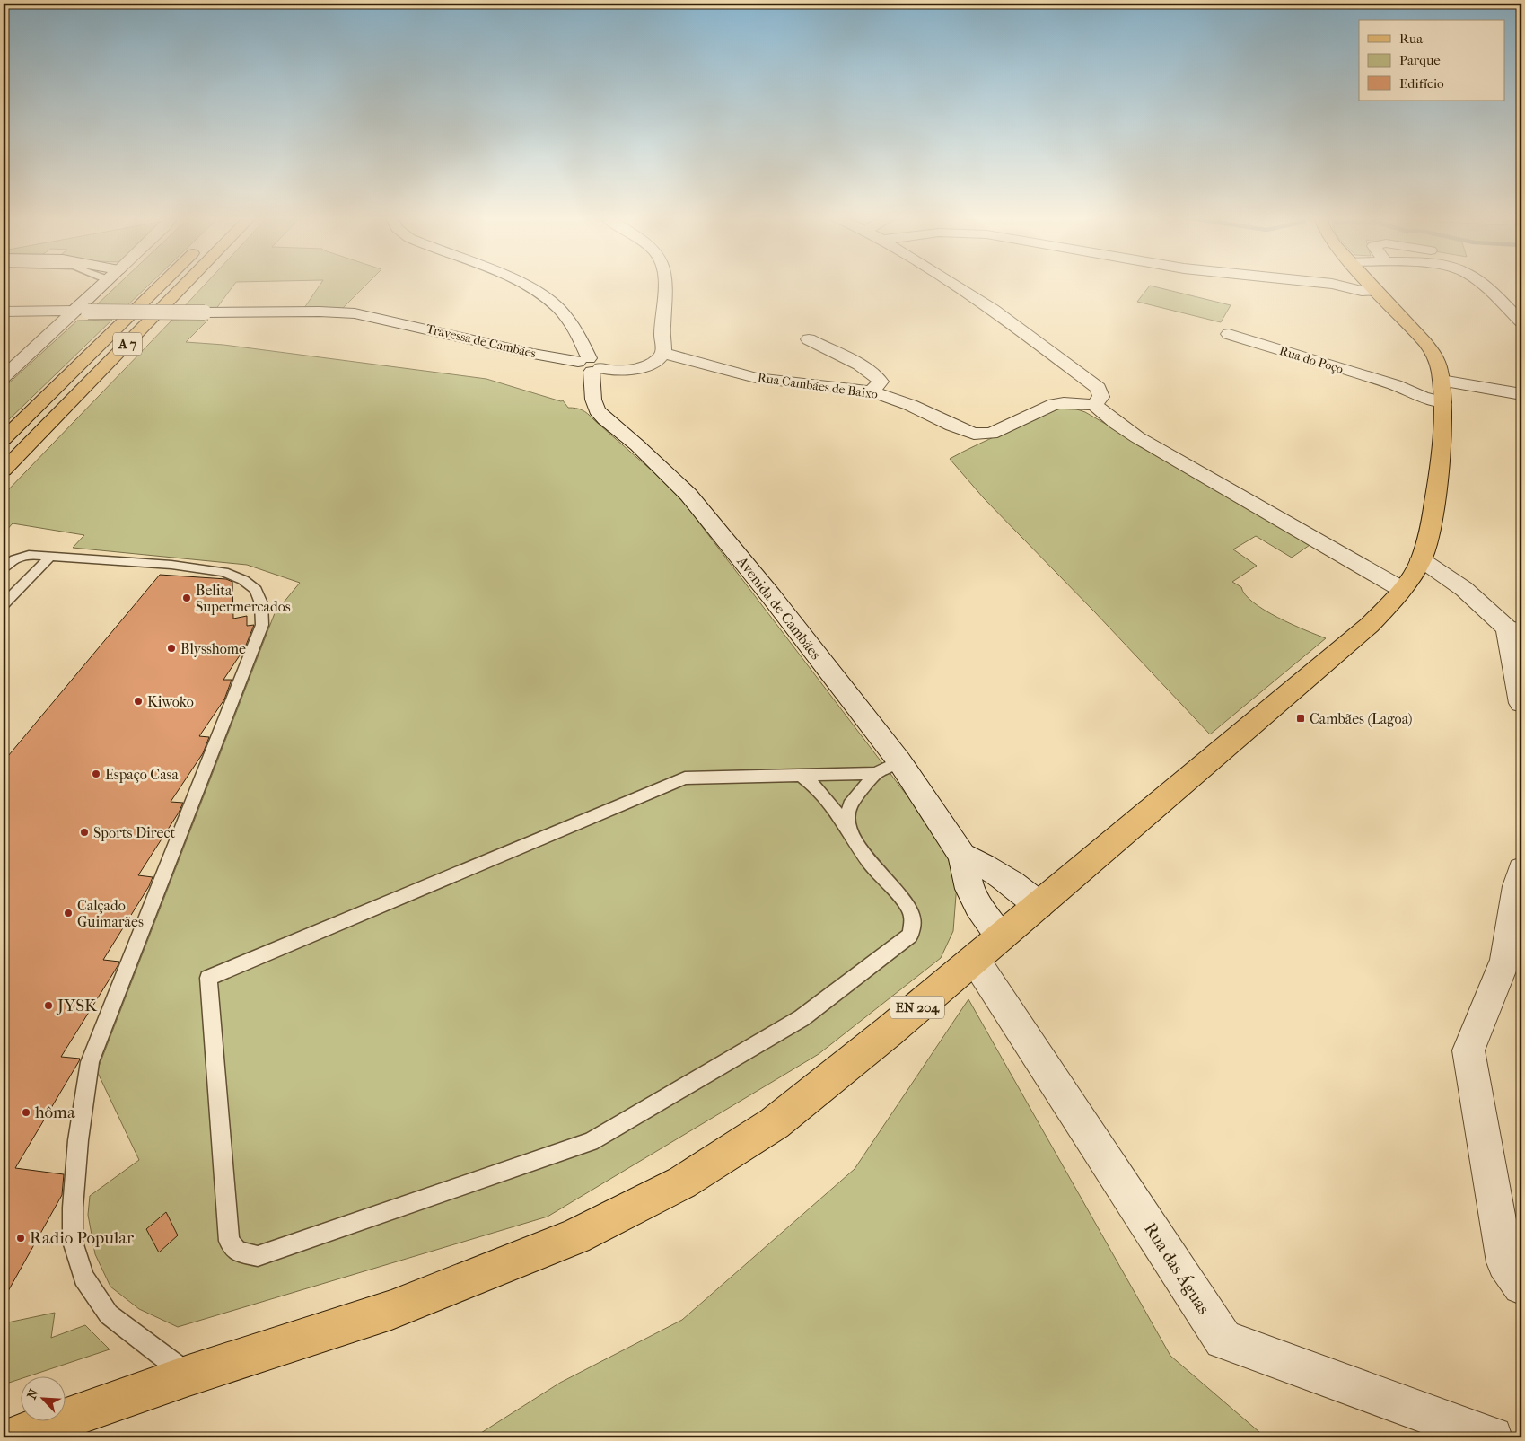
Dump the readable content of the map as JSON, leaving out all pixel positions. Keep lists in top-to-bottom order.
{
  "streets": {
    "main road": ["A 7", "EN 204"],
    "street": [
      "Travessa de Cambães",
      "Rua do Poço",
      "Rua Cambães de Baixo",
      "Avenida de Cambães",
      "Rua das Águas"
    ]
  },
  "crossings": [
    ["Travessa de Cambães", "Rua Cambães de Baixo"],
    ["Travessa de Cambães", "Avenida de Cambães"],
    ["Rua do Poço", "EN 204"],
    ["Avenida de Cambães", "EN 204"],
    ["Avenida de Cambães", "Rua das Águas"],
    ["EN 204", "Rua das Águas"]
  ],
  "places": {
    "other": [
      "Belita Supermercados",
      "Blysshome",
      "Kiwoko",
      "Espaço Casa",
      "Sports Direct",
      "Calçado Guimarães",
      "JYSK",
      "hôma",
      "Radio Popular"
    ],
    "transit": ["Cambães (Lagoa)"]
  },
  "legend": ["Rua", "Parque", "Edifício"],
  "north": "top left"
}
